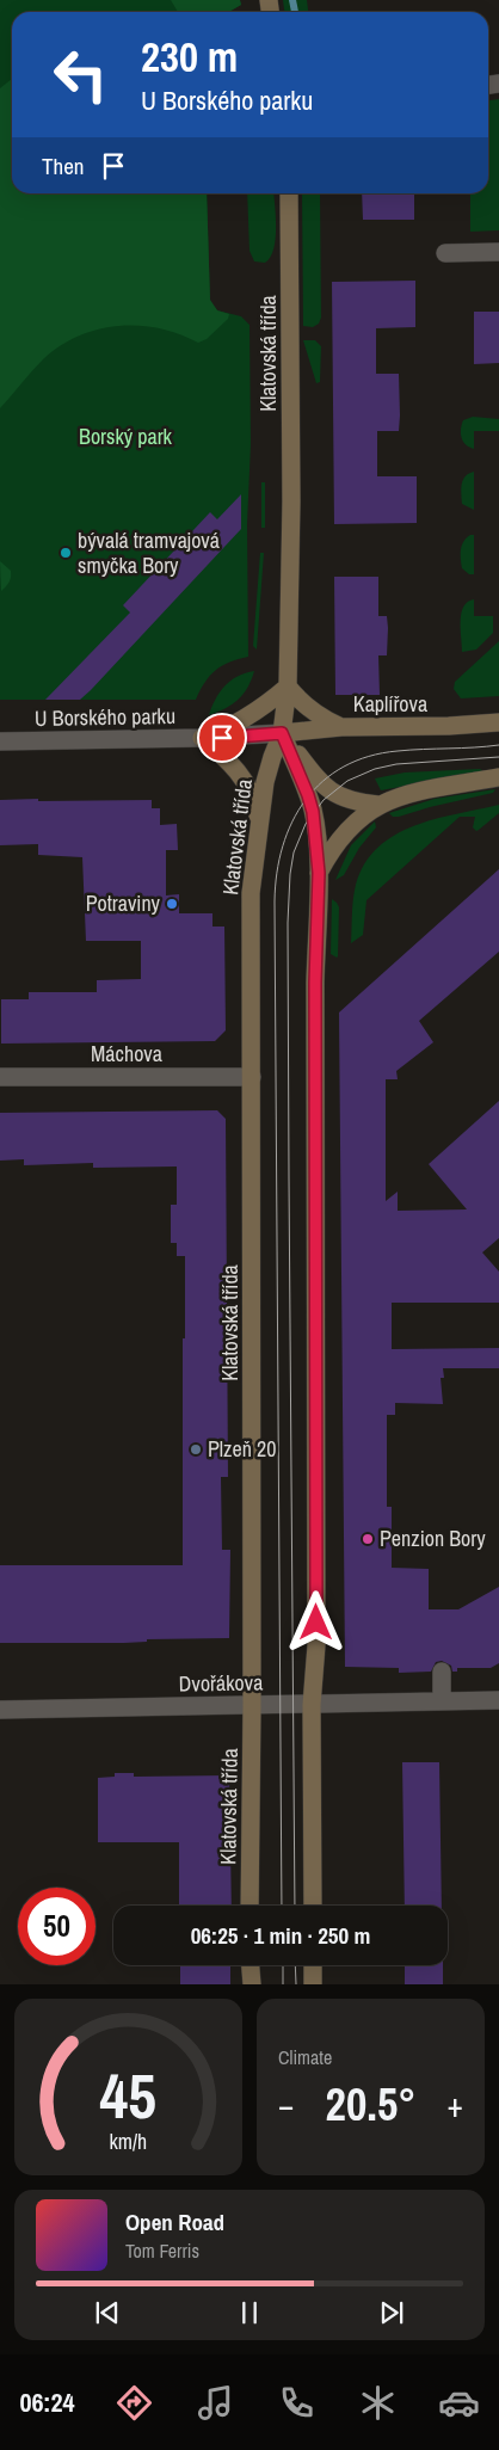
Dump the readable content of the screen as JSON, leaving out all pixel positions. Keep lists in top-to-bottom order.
{
  "streets": {
    "main road": ["Klatovská třída", "Kaplířova"],
    "street": ["U Borského parku", "Máchova", "Dvořákova"]
  },
  "crossings": [
    ["Klatovská třída", "Kaplířova"],
    ["Klatovská třída", "U Borského parku"],
    ["Klatovská třída", "Máchova"],
    ["Klatovská třída", "Dvořákova"],
    ["Kaplířova", "U Borského parku"]
  ],
  "parks": ["Borský park"],
  "places": [
    "bývalá tramvajová smyčka Bory",
    "Potraviny",
    "Plzeň 20",
    "Penzion Bory"
  ],
  "page": {
    "turn": ["230 m", "U Borského parku"],
    "then": "Then",
    "limit": "50",
    "trip": "06:25 · 1 min · 250 m",
    "tile": "Climate",
    "heat": ["−", "20.5°", "+"],
    "song": ["Open Road", "Tom Ferris"],
    "tabs": "06:24",
    "gauge": ["45", "km/h"]
  }
}
